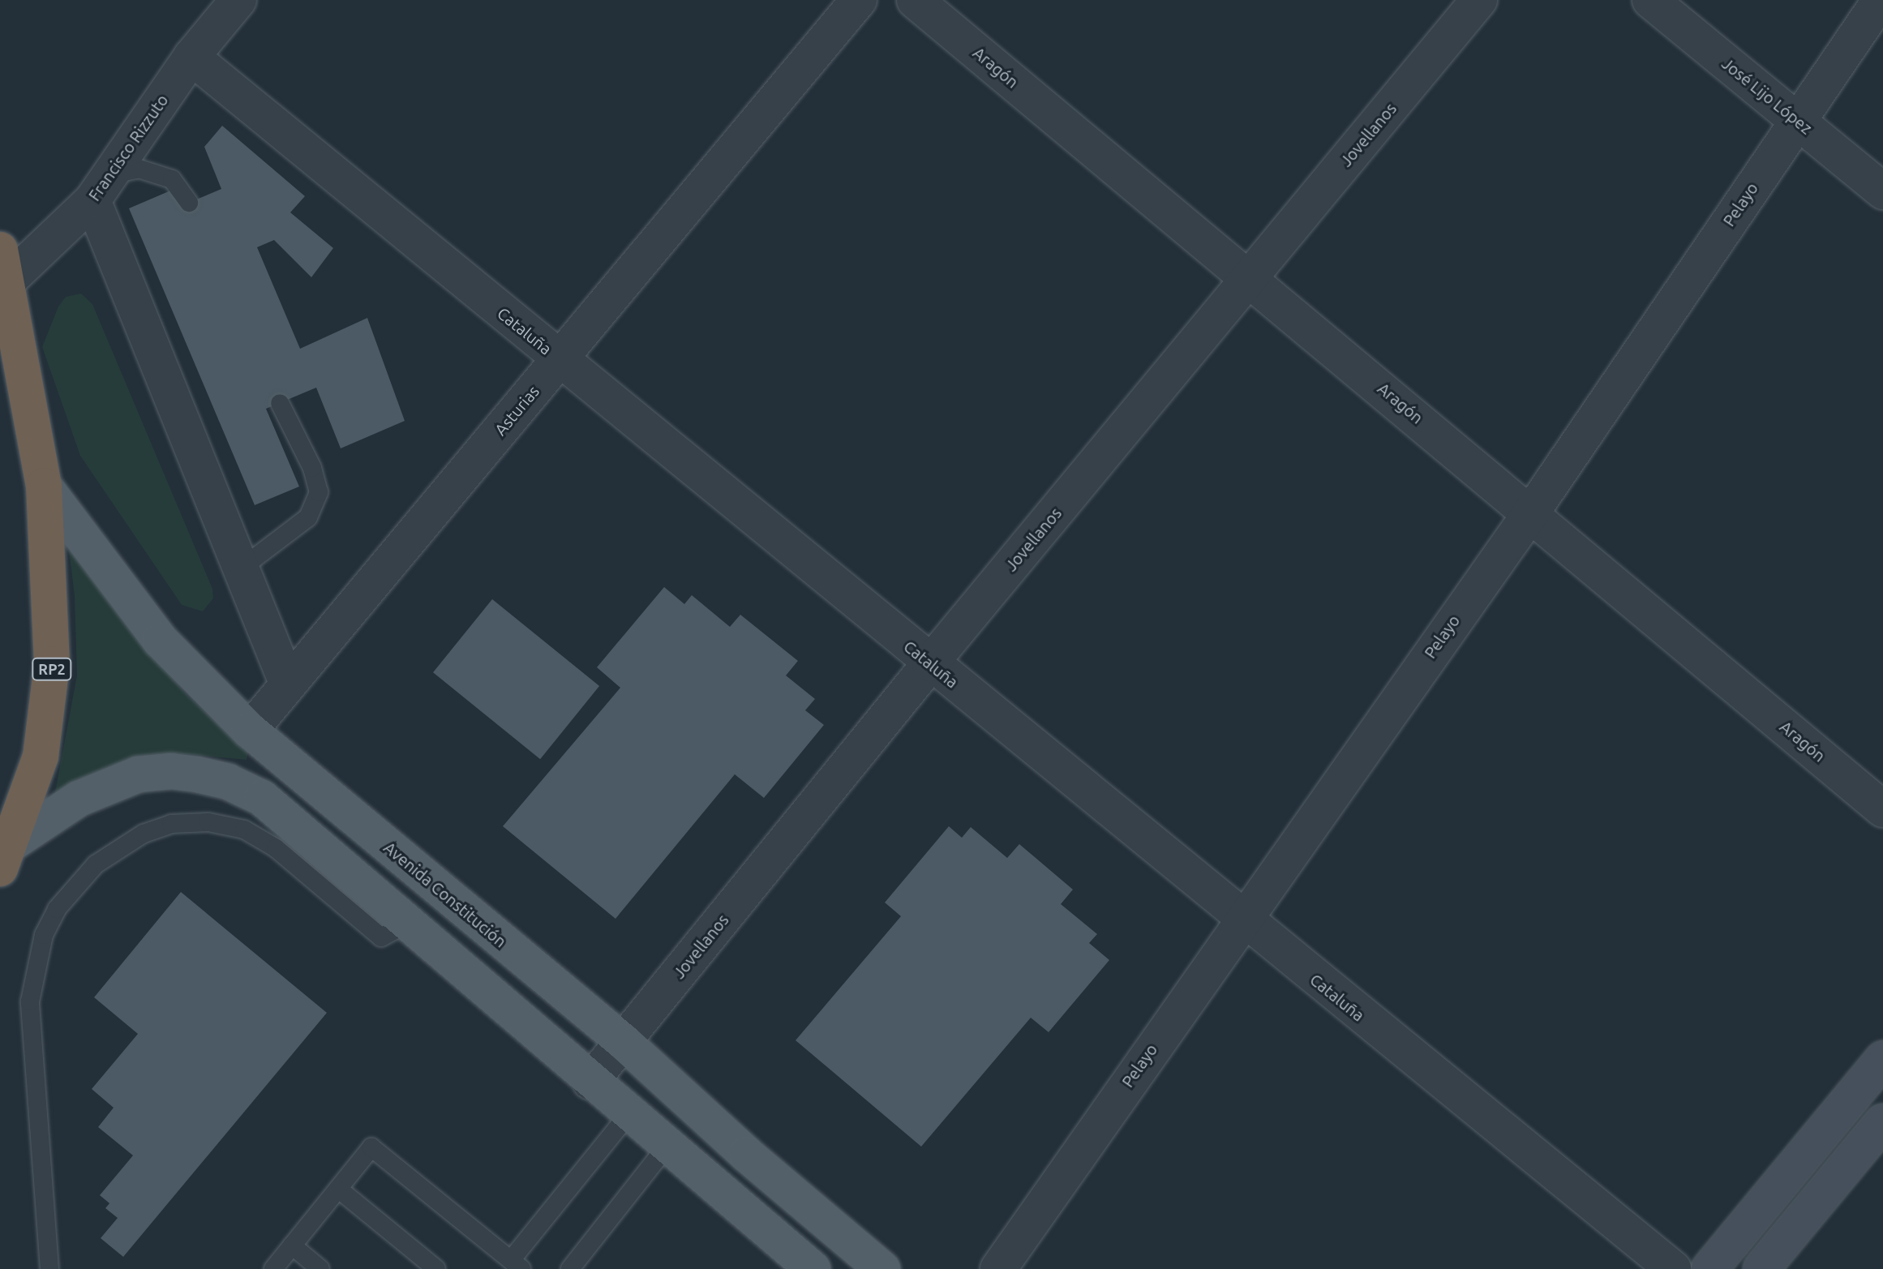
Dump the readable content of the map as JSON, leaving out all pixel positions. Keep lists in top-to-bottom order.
{
  "streets": {
    "highway": ["RP2"],
    "main road": ["Avenida Constitución"],
    "street": [
      "Aragón",
      "José Lijo López",
      "Jovellanos",
      "Francisco Rizzuto",
      "Pelayo",
      "Cataluña",
      "Asturias"
    ]
  },
  "crossings": [
    ["Aragón", "Jovellanos"],
    ["Aragón", "Pelayo"],
    ["José Lijo López", "Pelayo"],
    ["Jovellanos", "Cataluña"],
    ["Jovellanos", "Avenida Constitución"],
    ["Francisco Rizzuto", "Cataluña"],
    ["Francisco Rizzuto", "RP2"],
    ["Pelayo", "Cataluña"],
    ["Cataluña", "Asturias"],
    ["Asturias", "Avenida Constitución"],
    ["RP2", "Avenida Constitución"]
  ]
}
